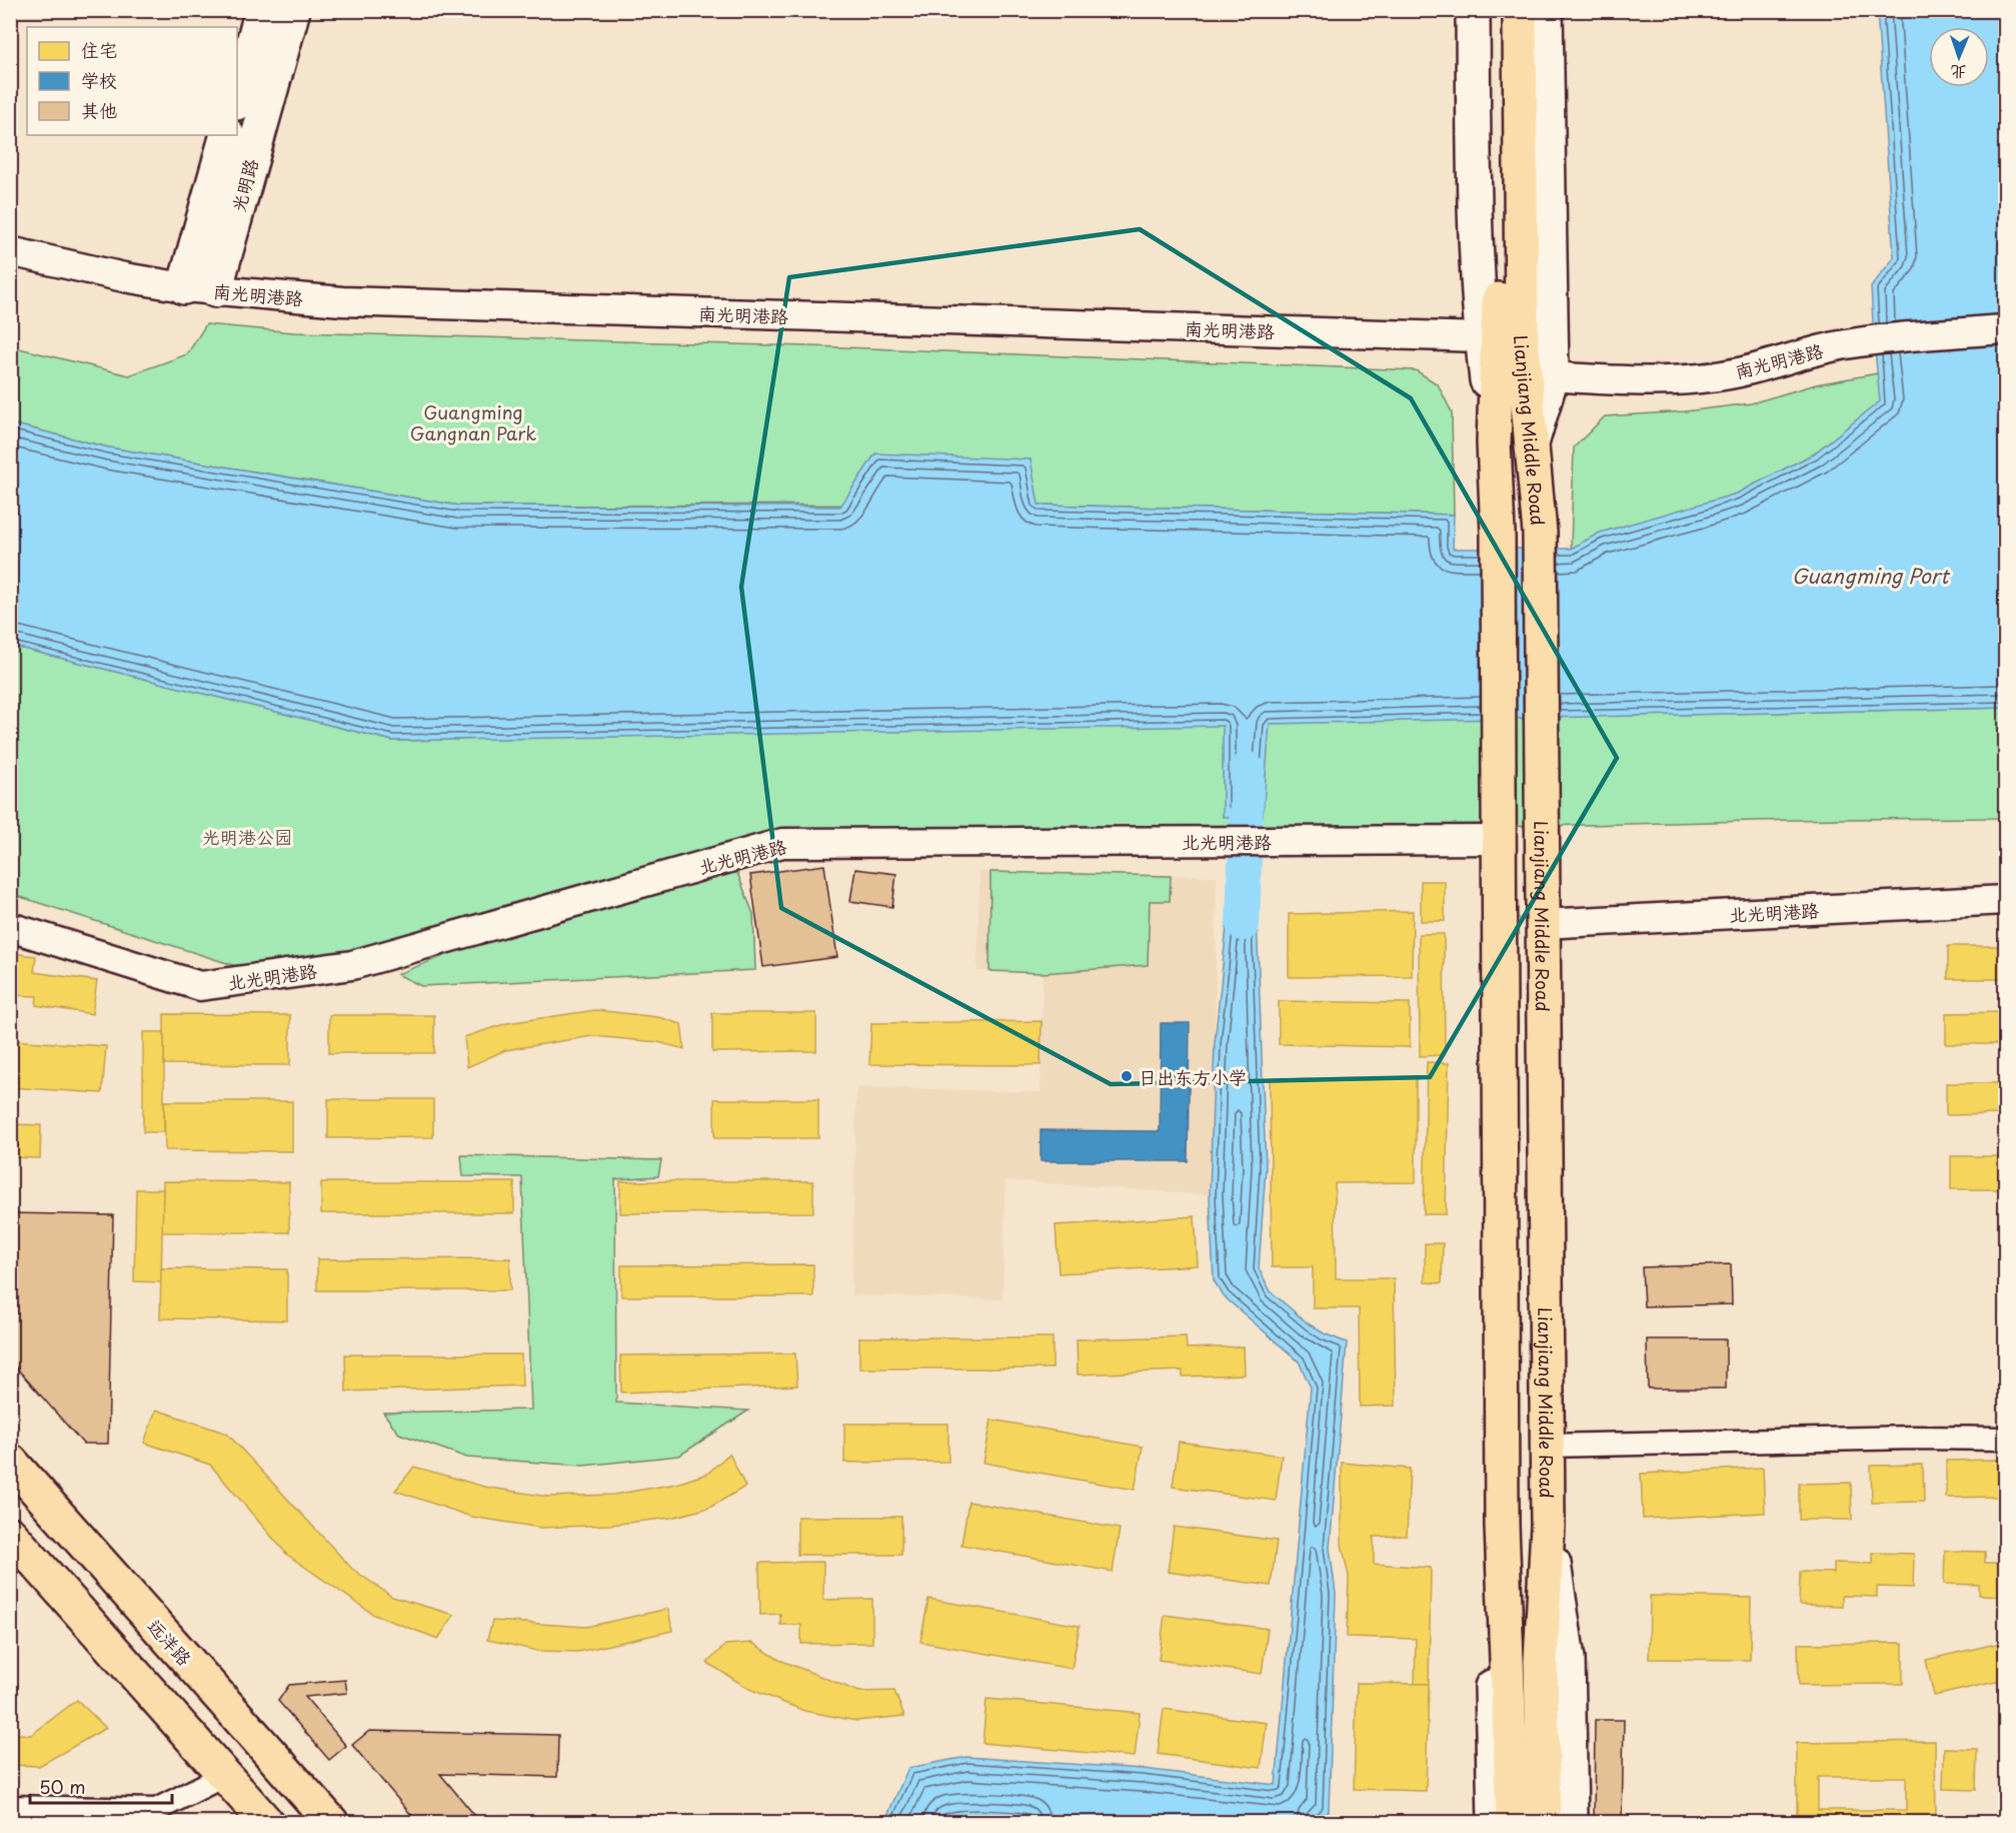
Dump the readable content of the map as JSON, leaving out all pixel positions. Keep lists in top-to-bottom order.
{
  "streets": {
    "highway": ["Lianjiang Middle Road", "远洋路"],
    "main road": ["光明路"],
    "street": ["南光明港路", "北光明港路"]
  },
  "crossings": [
    ["光明路", "南光明港路"],
    ["南光明港路", "Lianjiang Middle Road"],
    ["Lianjiang Middle Road", "北光明港路"]
  ],
  "water": ["Guangming Port"],
  "parks": ["Guangming Gangnan Park", "光明港公园"],
  "places": ["日出东方小学"],
  "legend": ["住宅", "学校", "其他"],
  "scale_bar": "50 m",
  "north": "bottom"
}
